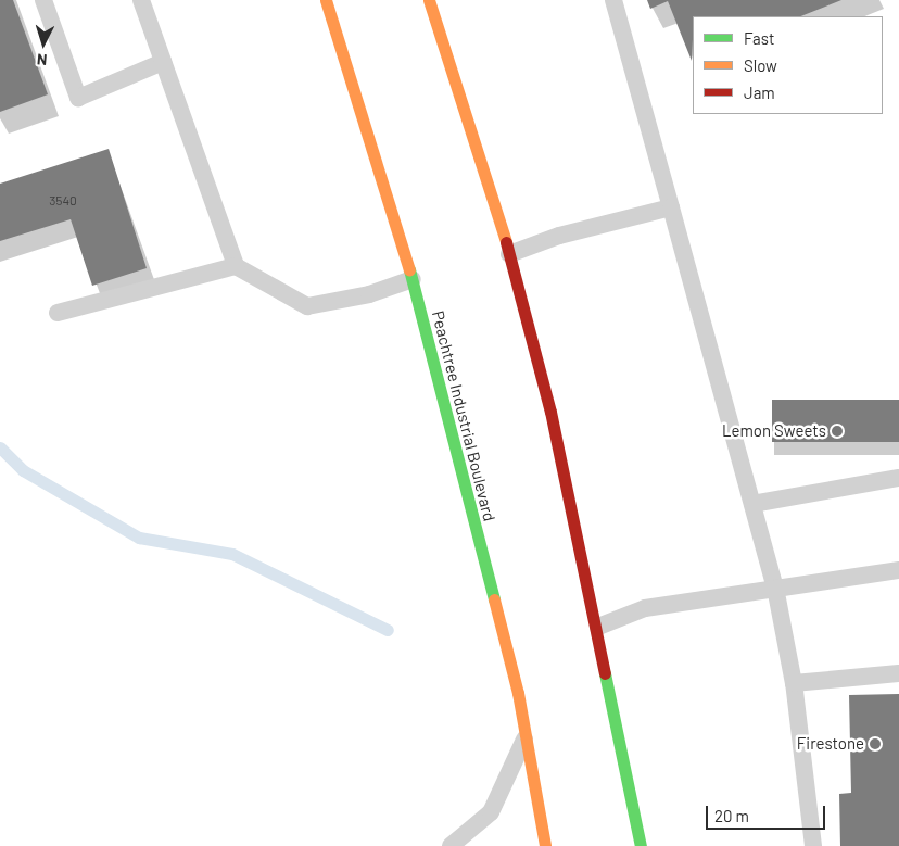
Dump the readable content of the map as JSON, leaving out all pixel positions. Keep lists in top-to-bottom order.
{
  "streets": {
    "highway": ["Peachtree Industrial Boulevard"]
  },
  "places": ["Lemon Sweets", "Firestone"],
  "house_numbers": ["3540"],
  "legend": ["Fast", "Slow", "Jam"],
  "scale_bar": "20 m",
  "north": "bottom"
}
